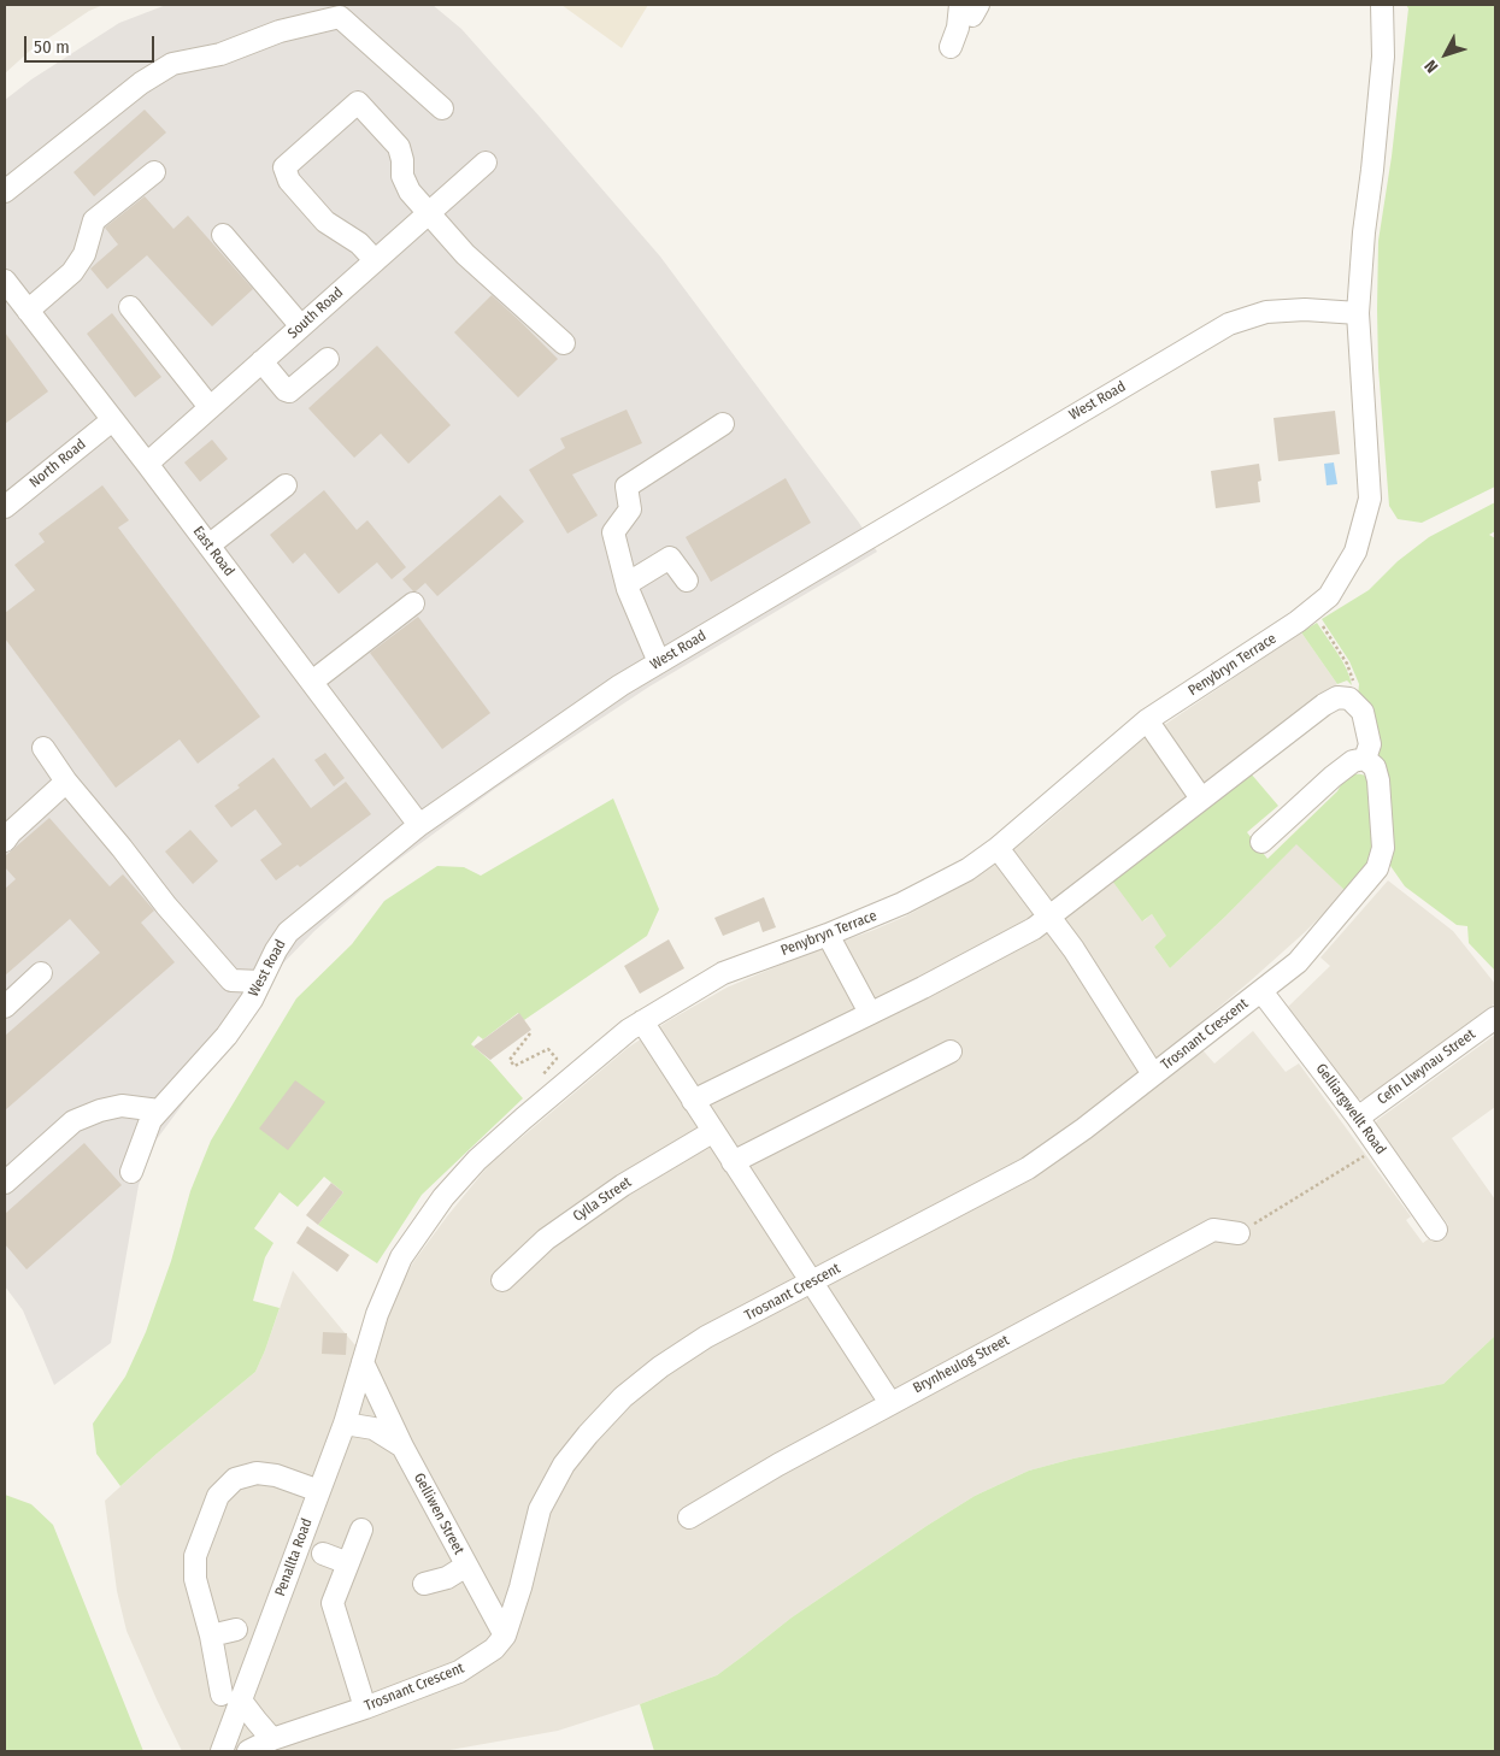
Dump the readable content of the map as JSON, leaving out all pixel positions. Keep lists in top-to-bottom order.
{
  "streets": {
    "street": [
      "South Road",
      "West Road",
      "North Road",
      "East Road",
      "Penybryn Terrace",
      "Trosnant Crescent",
      "Cefn Llwynau Street",
      "Gelliargwellt Road",
      "Cylla Street",
      "Brynheulog Street",
      "Gelliwen Street",
      "Penallta Road"
    ]
  },
  "crossings": [
    ["South Road", "East Road"],
    ["West Road", "East Road"],
    ["West Road", "Penybryn Terrace"],
    ["North Road", "East Road"],
    ["Penybryn Terrace", "Penallta Road"],
    ["Trosnant Crescent", "Gelliargwellt Road"],
    ["Trosnant Crescent", "Gelliwen Street"],
    ["Cefn Llwynau Street", "Gelliargwellt Road"],
    ["Gelliwen Street", "Penallta Road"]
  ],
  "scale_bar": "50 m",
  "north": "bottom left"
}
